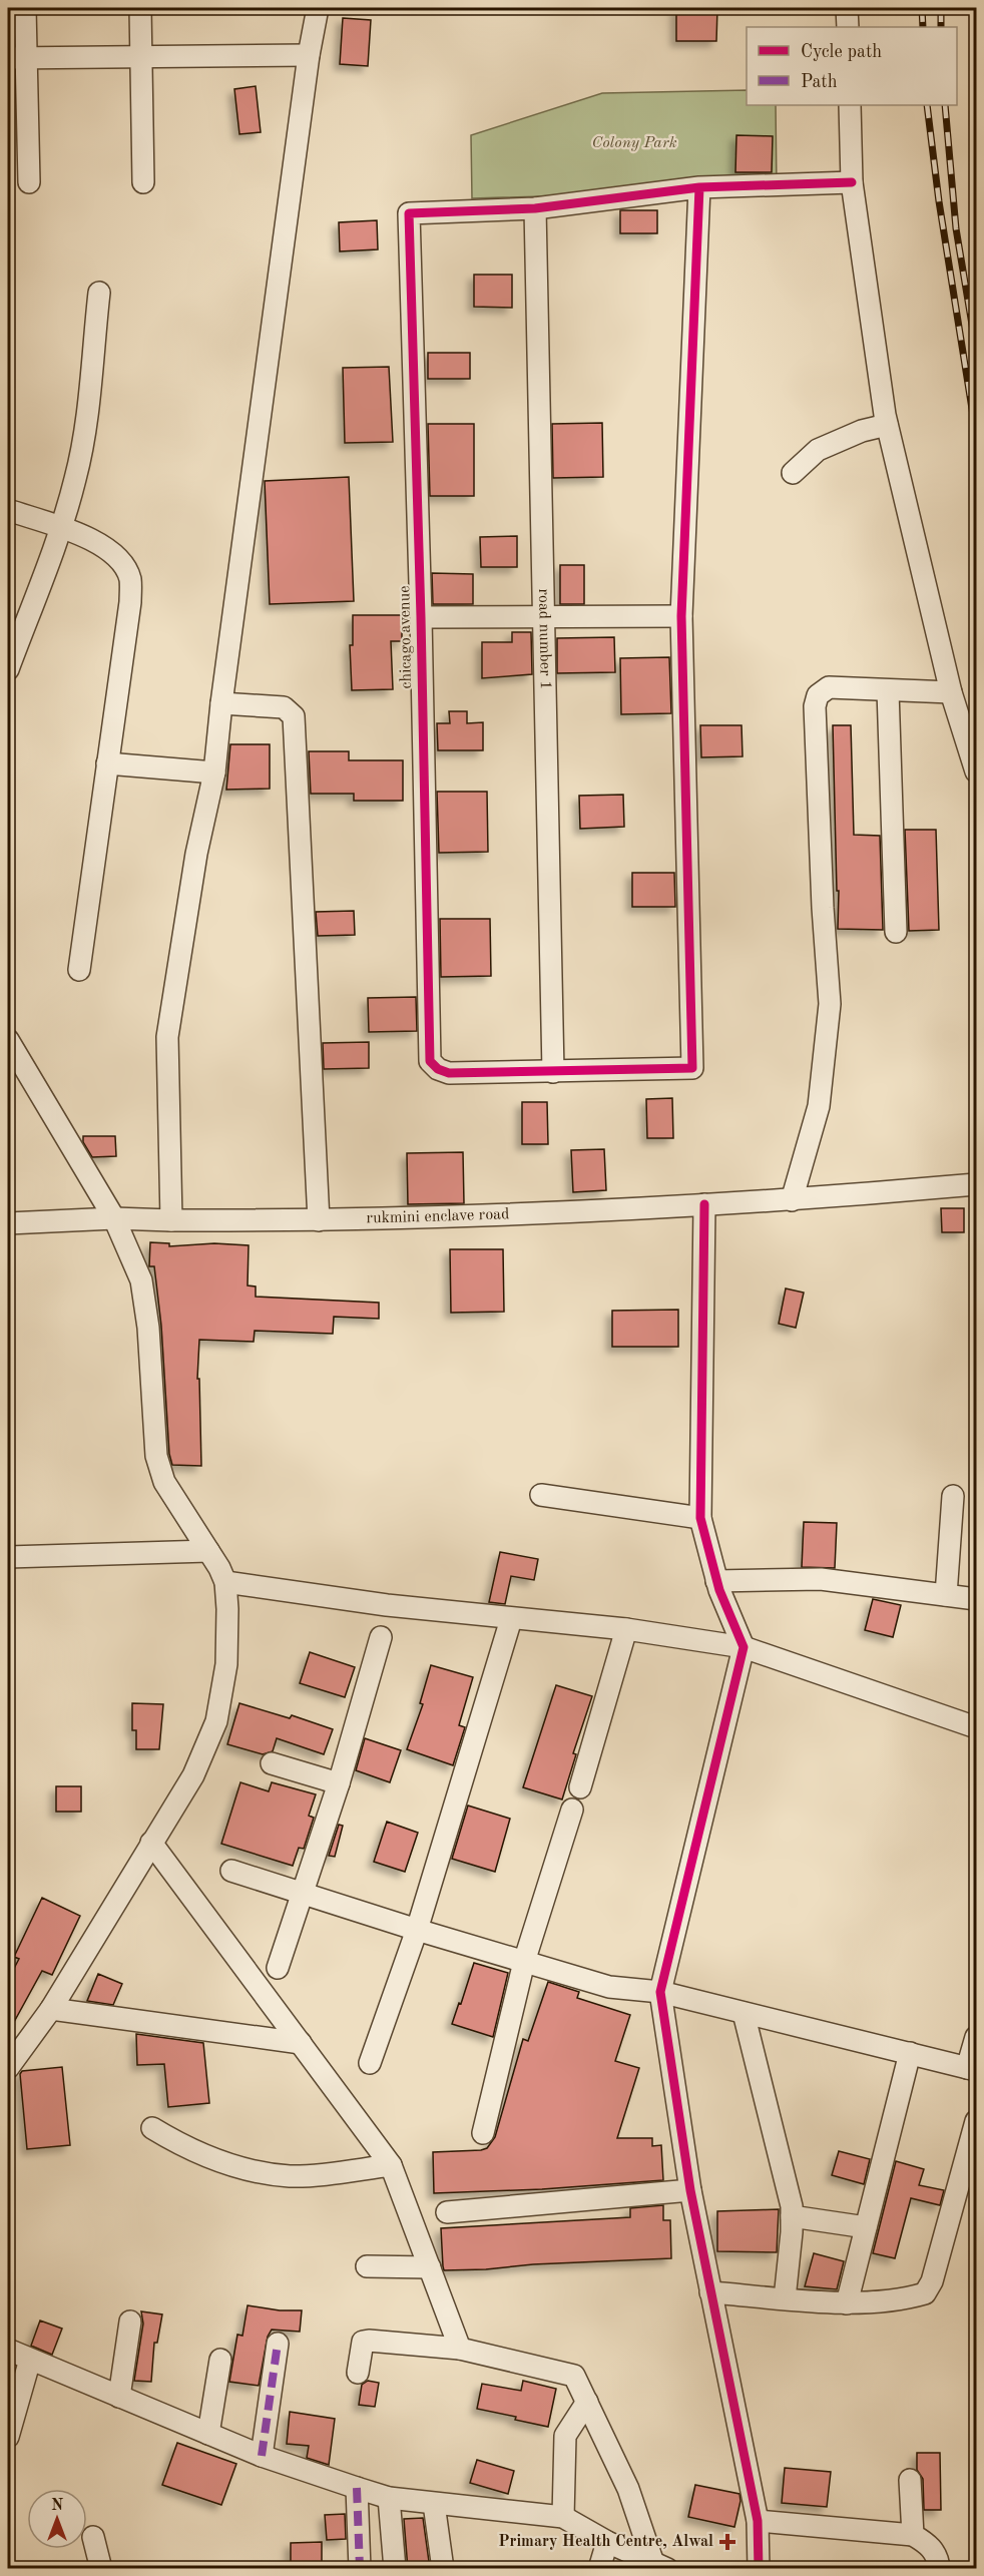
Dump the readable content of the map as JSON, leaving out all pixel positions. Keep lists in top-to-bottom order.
{
  "streets": {
    "street": ["chicago avenue", "road number 1", "rukmini enclave road"]
  },
  "crossings": [
    ["chicago avenue", "road number 1"]
  ],
  "parks": ["Colony Park"],
  "places": {
    "health": ["Primary Health Centre, Alwal"]
  },
  "legend": ["Cycle path", "Path"],
  "north": "top"
}
